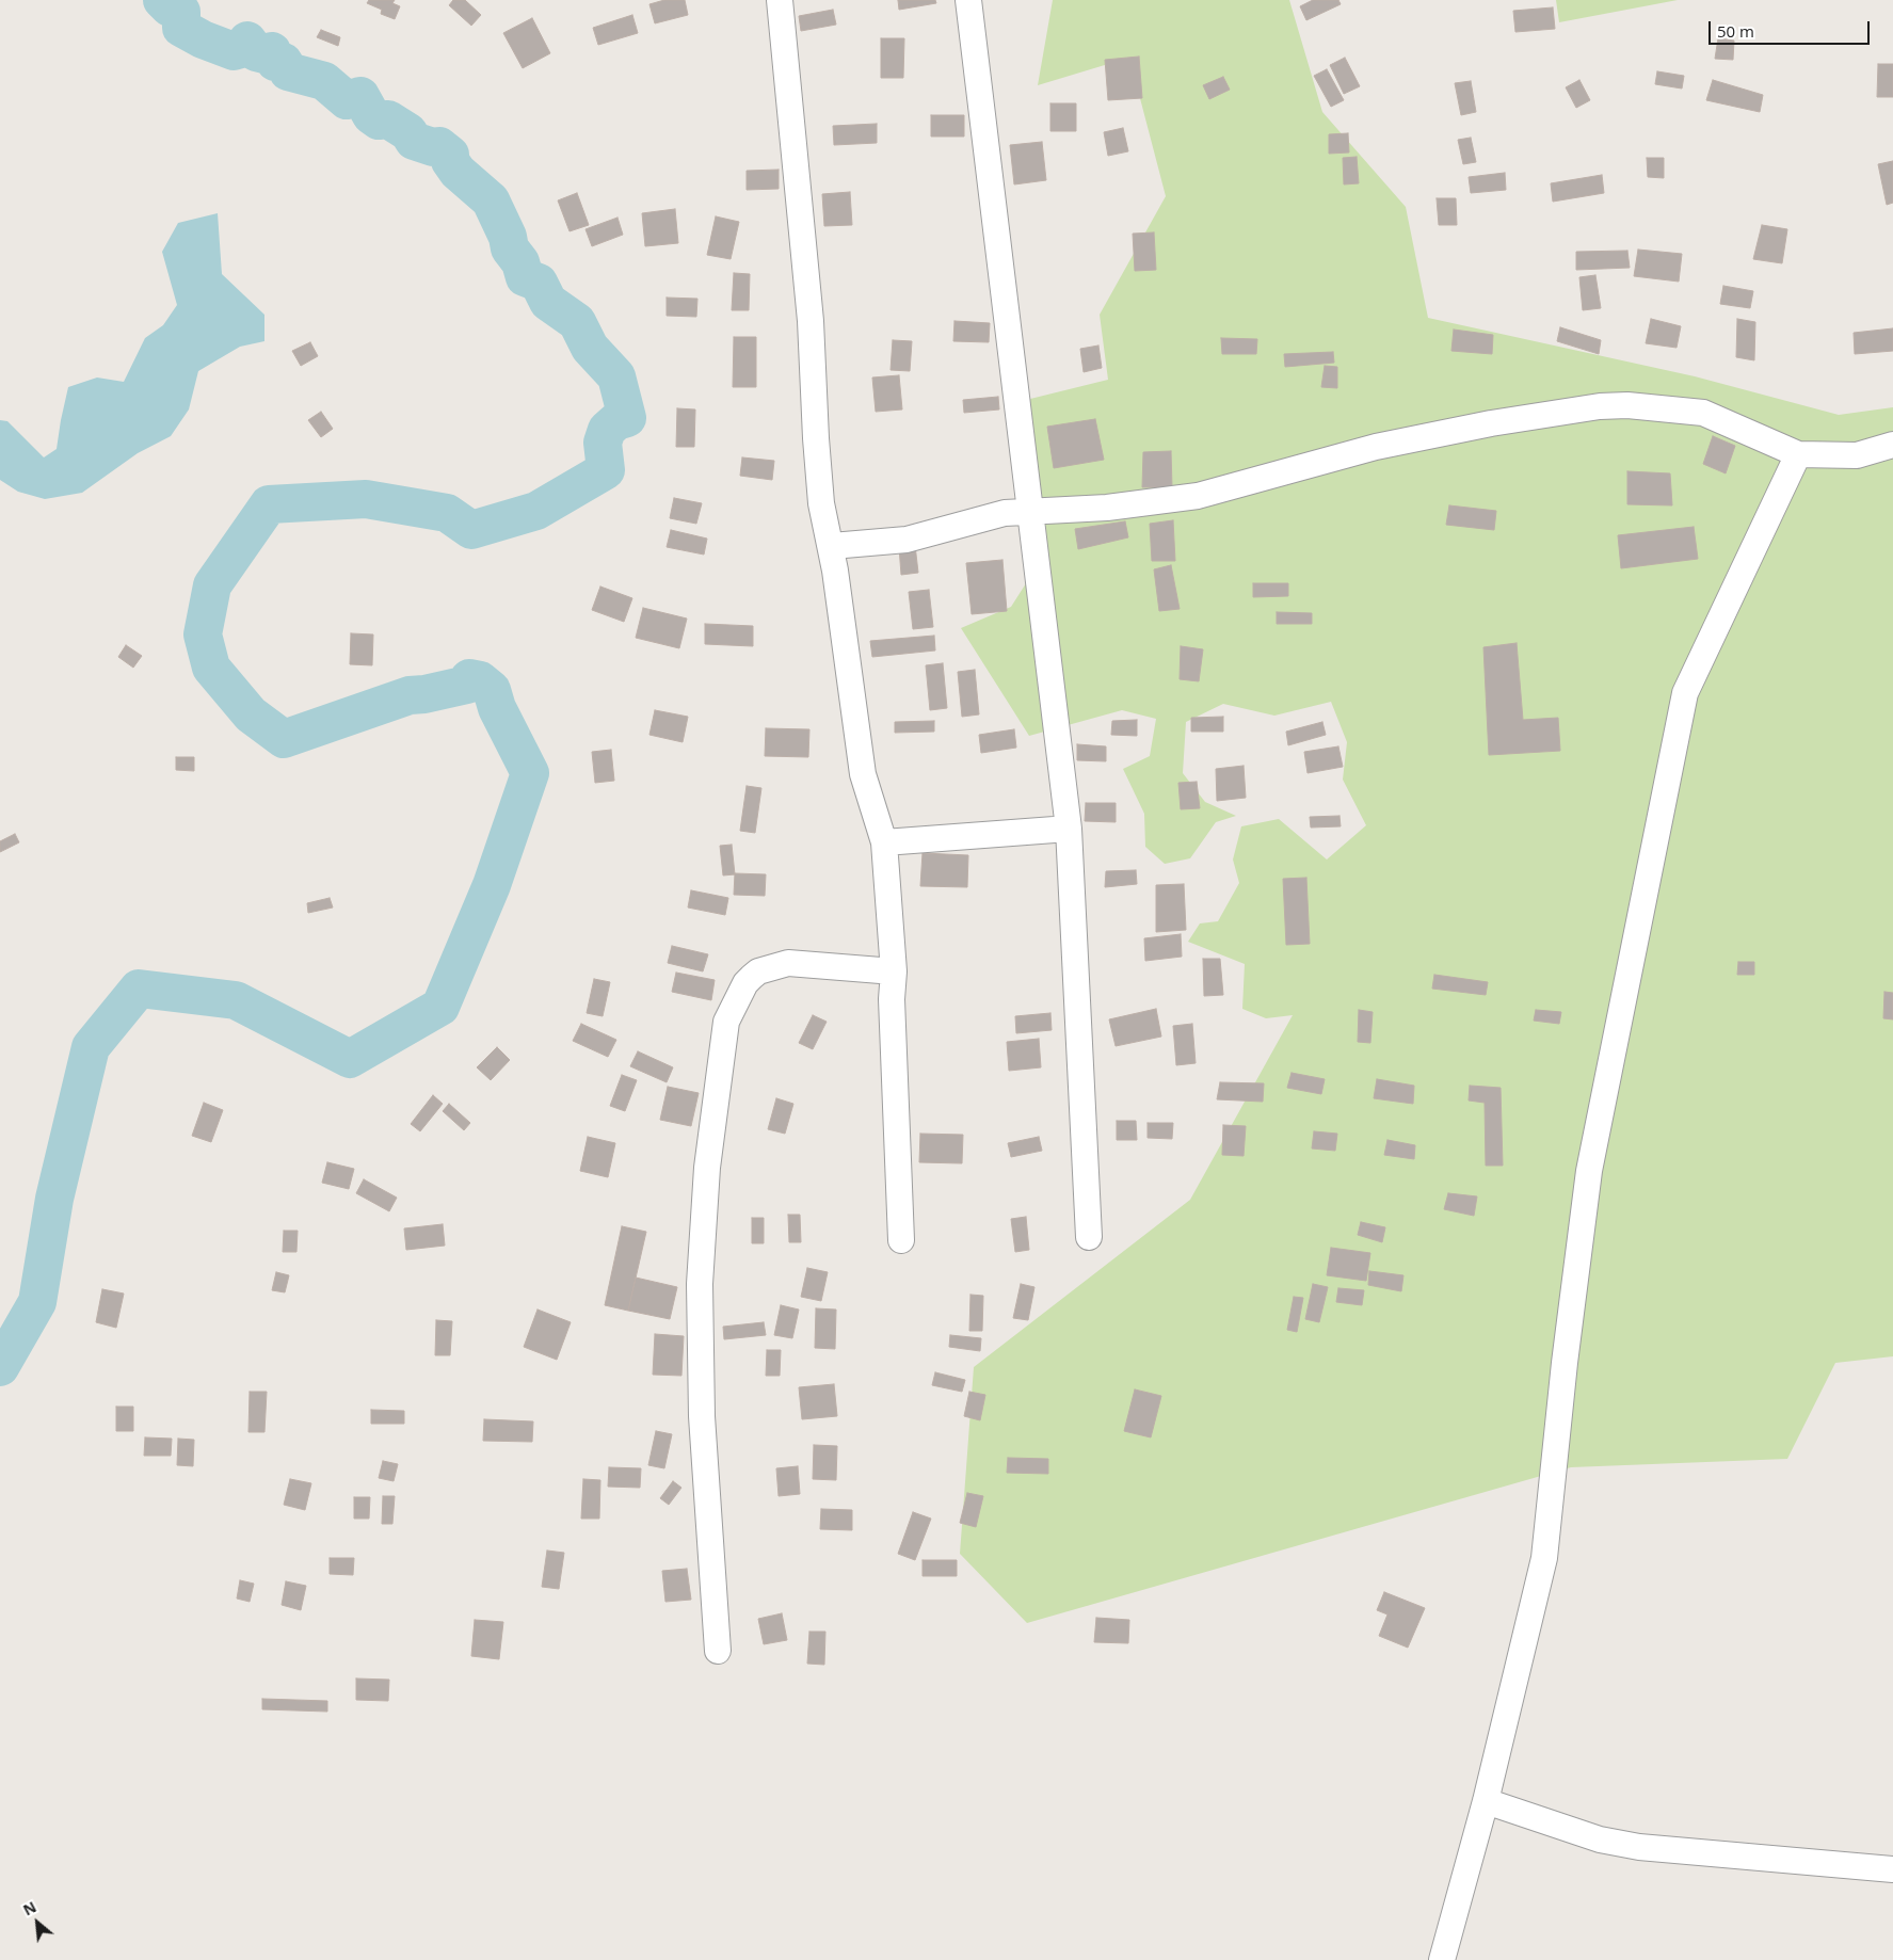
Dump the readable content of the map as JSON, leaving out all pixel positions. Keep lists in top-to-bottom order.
{
  "scale_bar": "50 m",
  "north": "top left"
}
